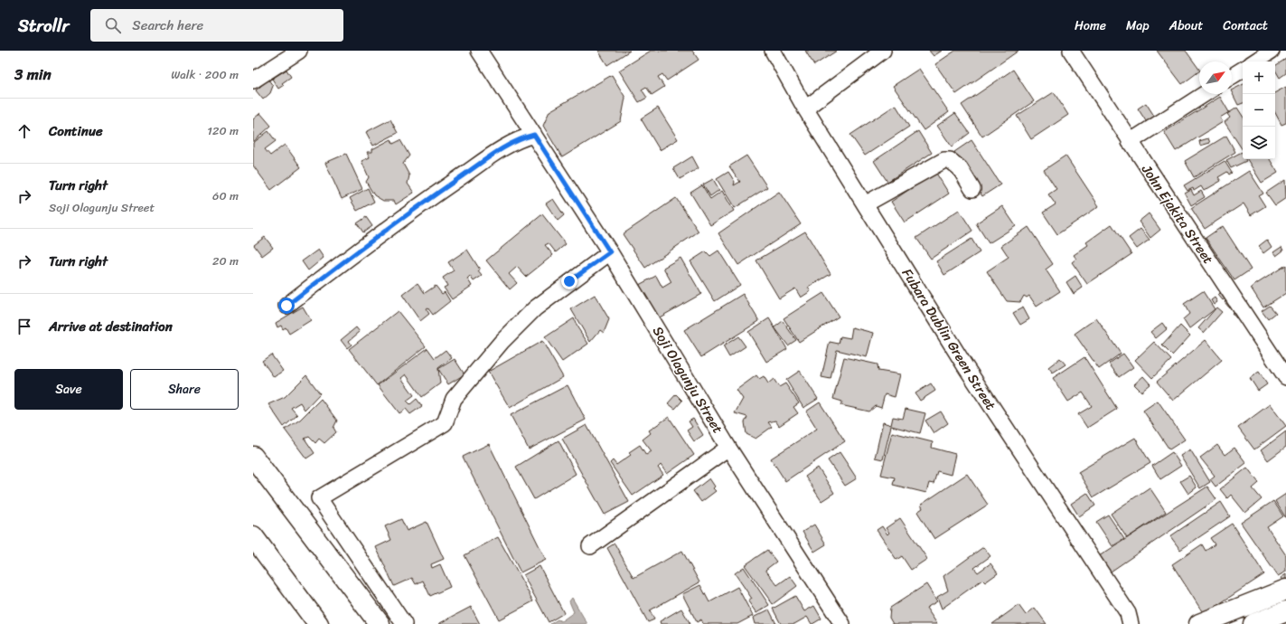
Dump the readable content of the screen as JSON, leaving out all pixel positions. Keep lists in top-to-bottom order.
{
  "streets": {
    "street": ["John Ejakita Street", "Fubara Dublin Green Street", "Soji Olagunju Street"]
  },
  "north": "top right",
  "page": {
    "header": "Strollr",
    "search": "Search here",
    "nav": [
      "Home",
      "Map",
      "About",
      "Contact"
    ],
    "heading": ["3 min", "Walk · 200 m"],
    "map_buttons": ["+", "−"],
    "list": [
      ["Continue", "120 m"],
      ["Turn right", "Soji Olagunju Street", "60 m"],
      ["Turn right", "20 m"],
      "Arrive at destination"
    ],
    "buttons": ["Save", "Share"]
  }
}
